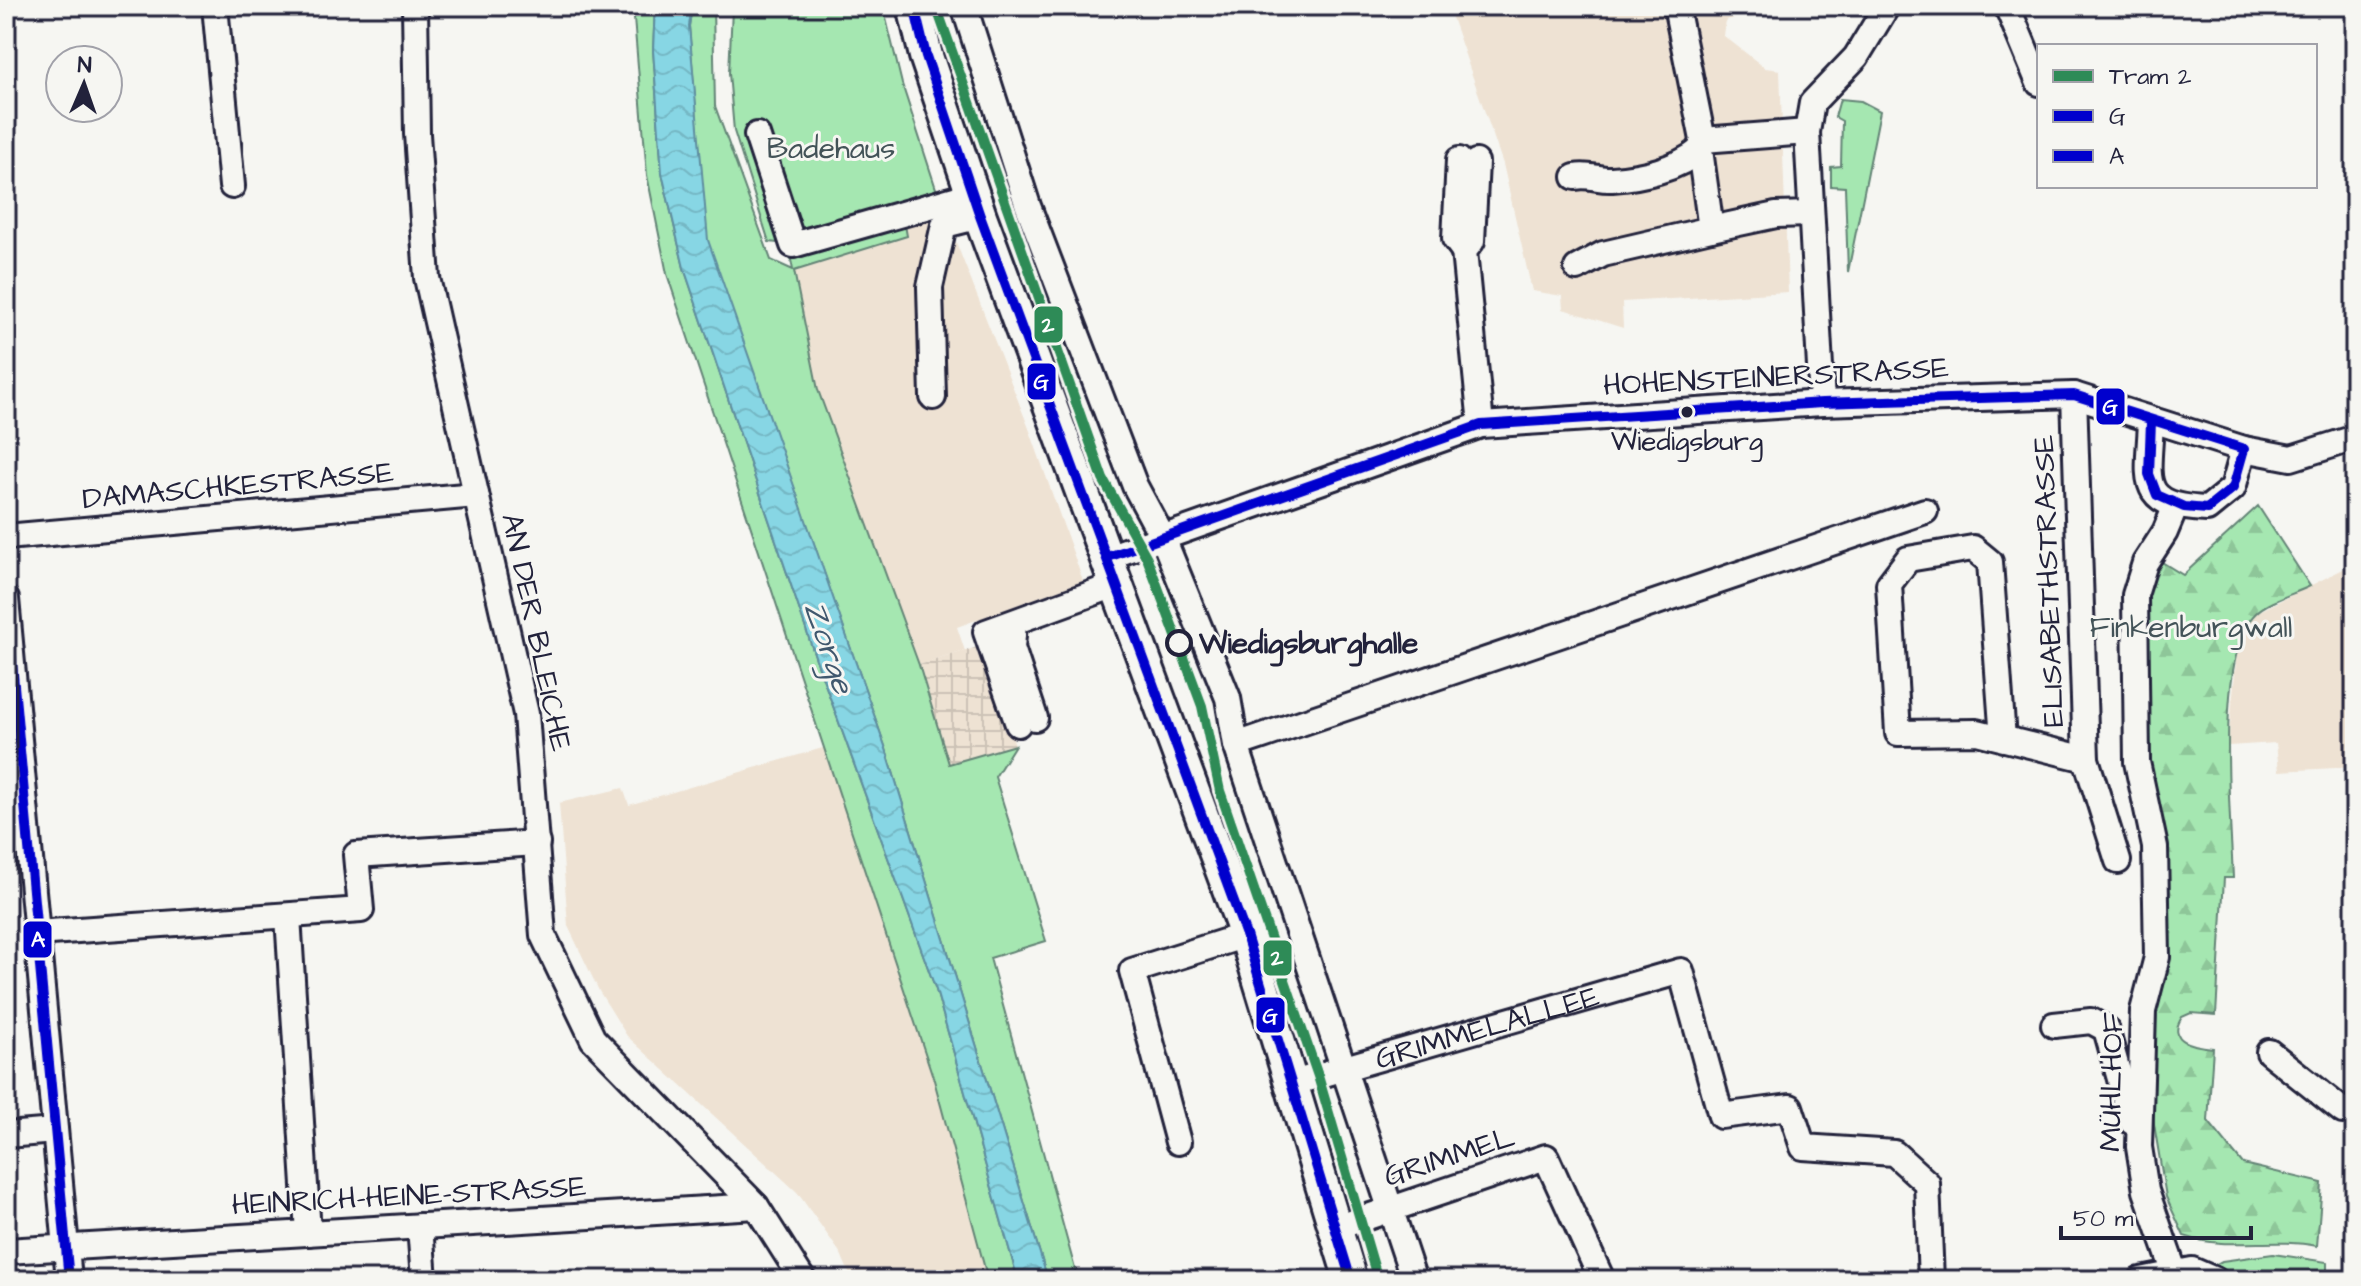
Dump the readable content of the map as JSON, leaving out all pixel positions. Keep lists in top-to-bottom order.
{
  "streets": {
    "street": [
      "HOHENSTEINERSTRASSE",
      "DAMASCHKESTRASSE",
      "ELISABETHSTRASSE",
      "AN DER BLEICHE",
      "GRIMMELALLEE",
      "MÜHLHOF",
      "GRIMMEL",
      "HEINRICH-HEINE-STRASSE"
    ]
  },
  "crossings": [
    ["HOHENSTEINERSTRASSE", "ELISABETHSTRASSE"],
    ["DAMASCHKESTRASSE", "AN DER BLEICHE"],
    ["AN DER BLEICHE", "HEINRICH-HEINE-STRASSE"]
  ],
  "water": ["Zorge"],
  "parks": ["Badehaus", "Finkenburgwall"],
  "places": ["Wiedigsburg", "Wiedigsburghalle"],
  "lines": ["tram line 2", "transit line G", "transit line A"],
  "legend": ["Tram 2", "G", "A"],
  "scale_bar": "50 m",
  "north": "top"
}
